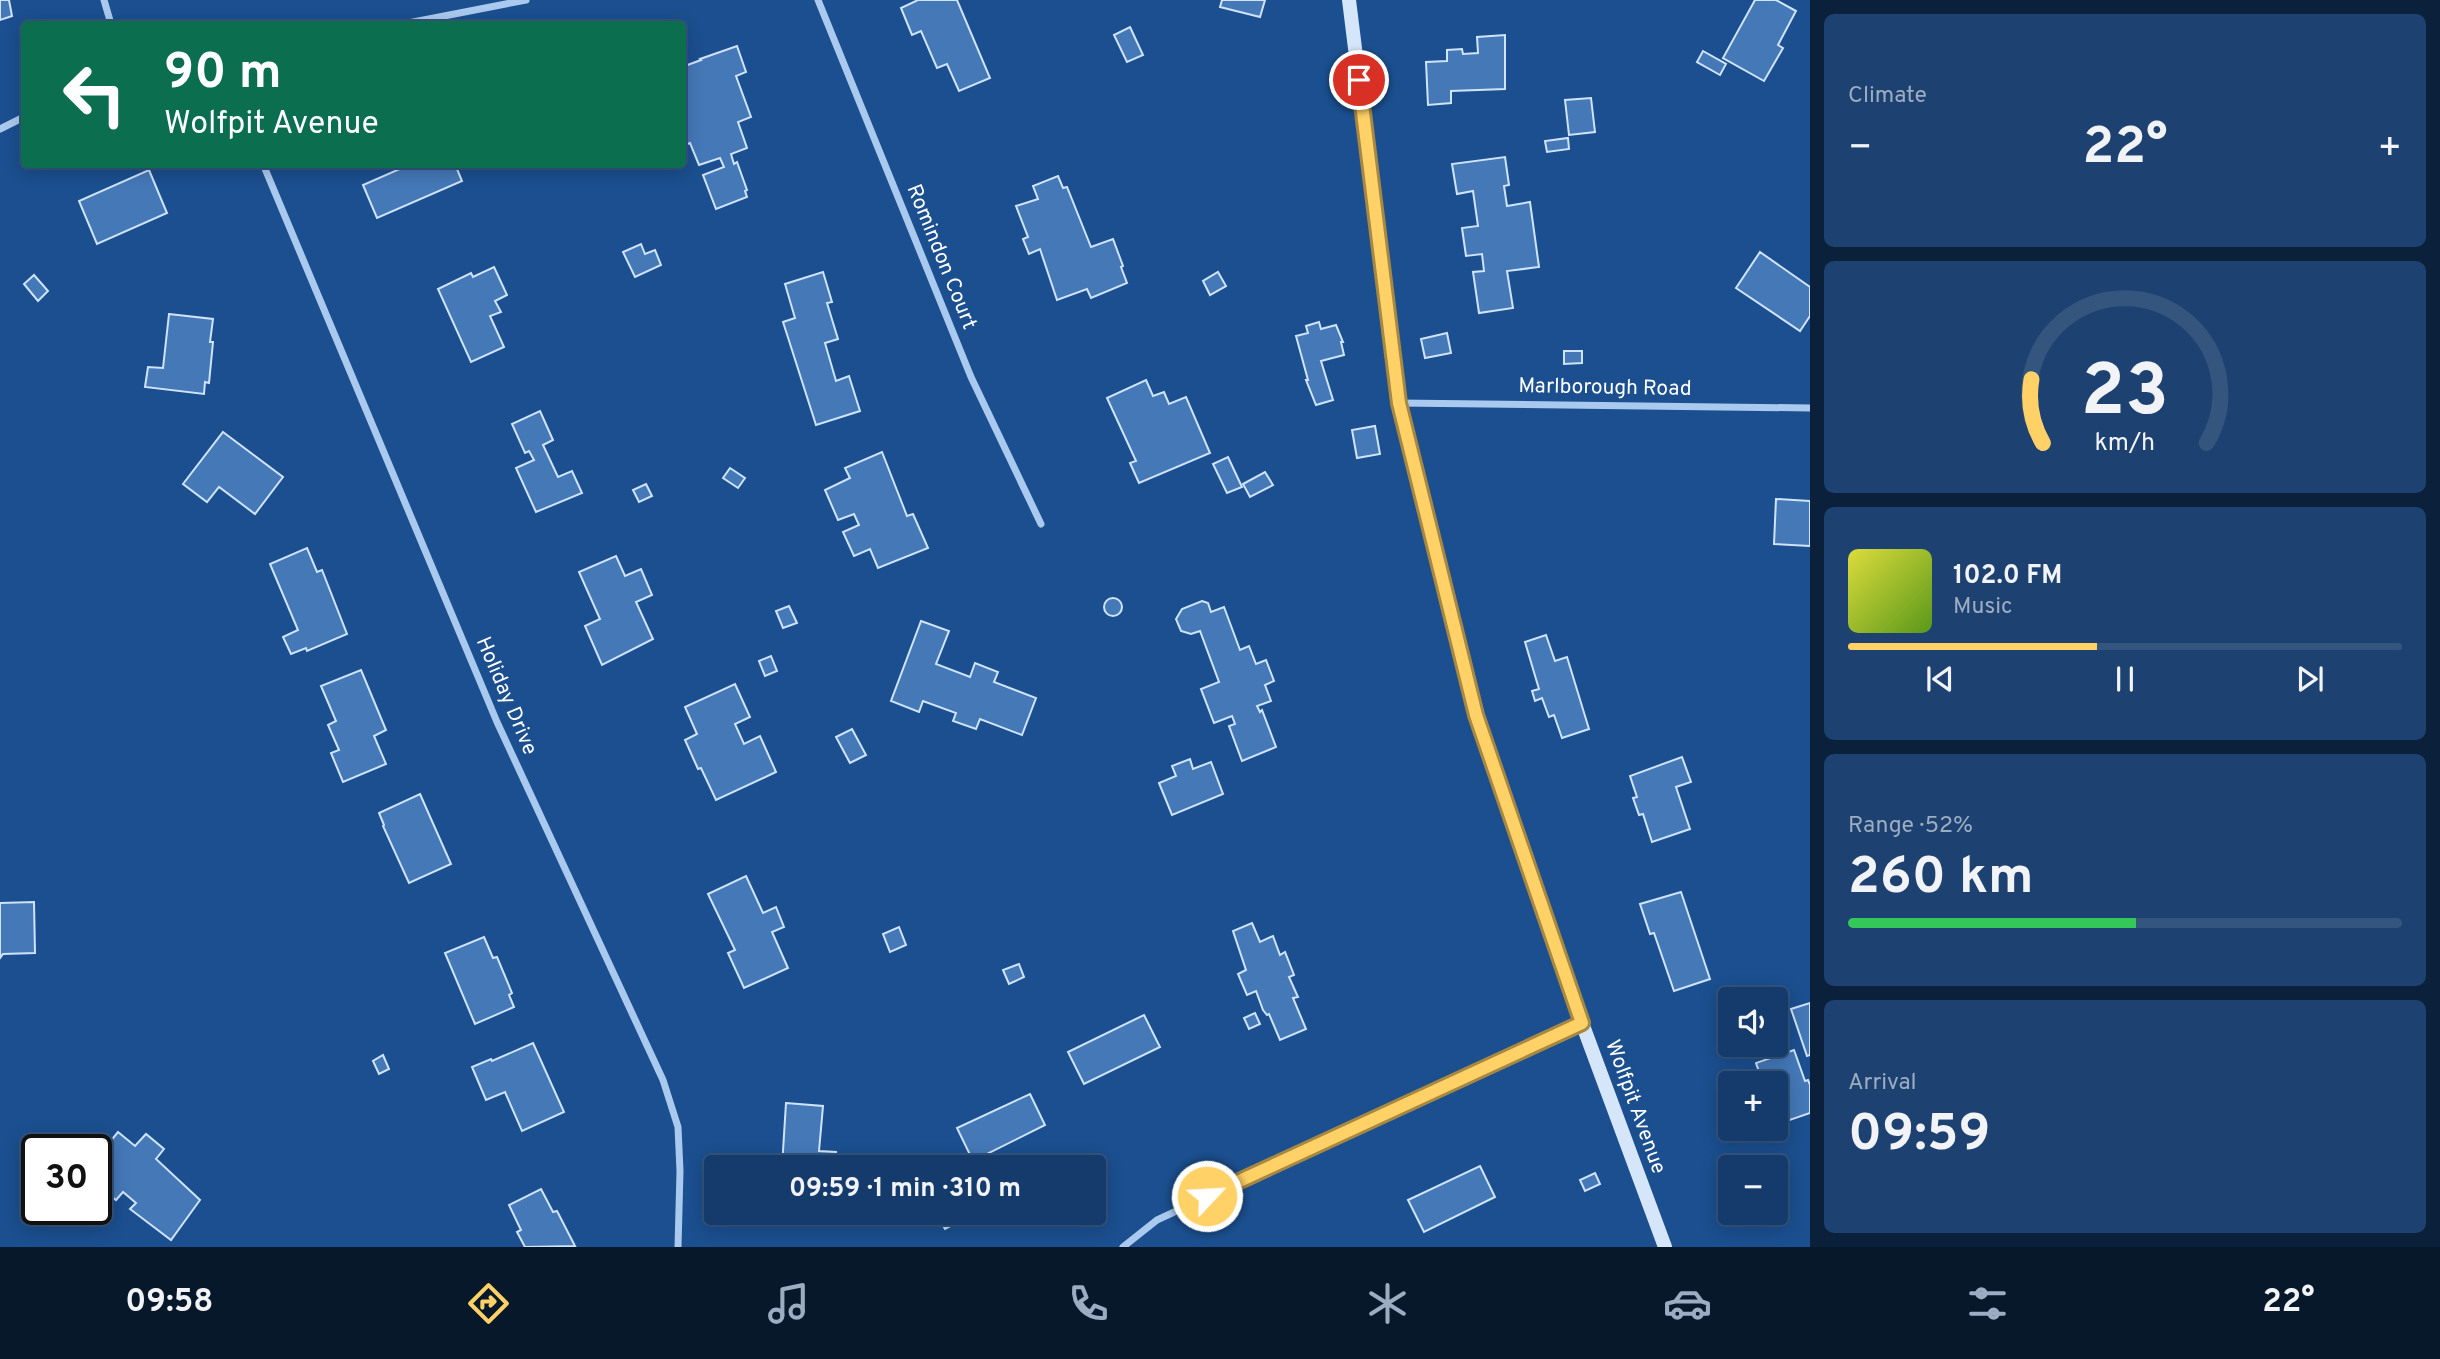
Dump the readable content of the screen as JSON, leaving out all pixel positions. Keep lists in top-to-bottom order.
{
  "streets": {
    "street": [
      "Romindon Court",
      "Marlborough Road",
      "Holiday Drive",
      "Wolfpit Avenue"
    ]
  },
  "crossings": [
    ["Marlborough Road", "Wolfpit Avenue"]
  ],
  "page": {
    "tile": [
      "Climate",
      ["Range · 52%", "260 km"],
      ["Arrival", "09:59"]
    ],
    "turn": ["90 m", "Wolfpit Avenue"],
    "heat": ["−", "22°", "+"],
    "song": ["102.0 FM", "Music"],
    "map_buttons": ["+", "−"],
    "limit": "30",
    "trip": "09:59 · 1 min · 310 m",
    "tabs": ["09:58", "22°"],
    "gauge": ["23", "km/h"]
  }
}
